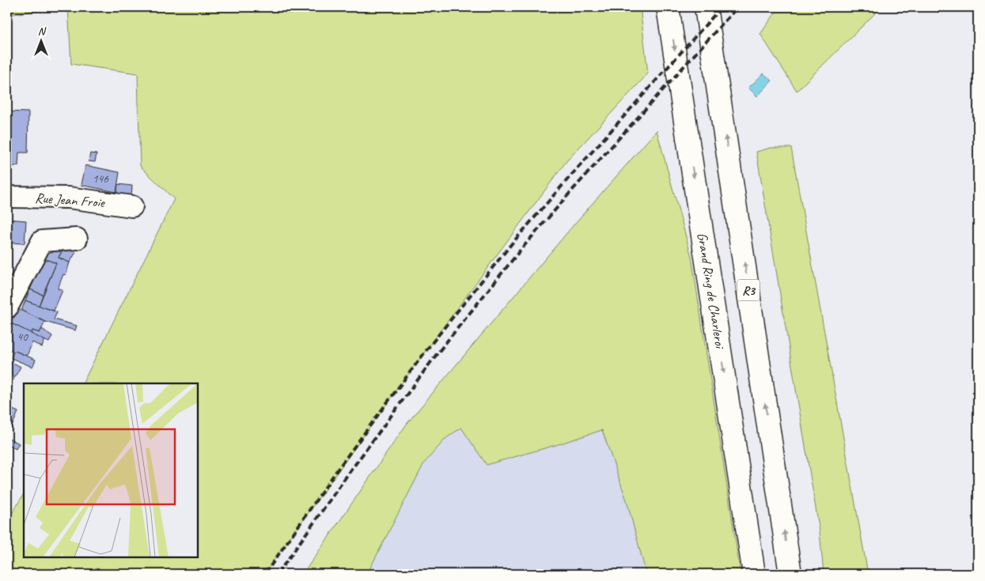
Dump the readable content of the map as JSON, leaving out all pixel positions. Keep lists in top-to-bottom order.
{
  "streets": {
    "highway": ["Grand Ring de Charleroi", "R3"],
    "street": ["Rue Jean Froie"]
  },
  "house_numbers": ["146", "40"],
  "north": "top"
}
